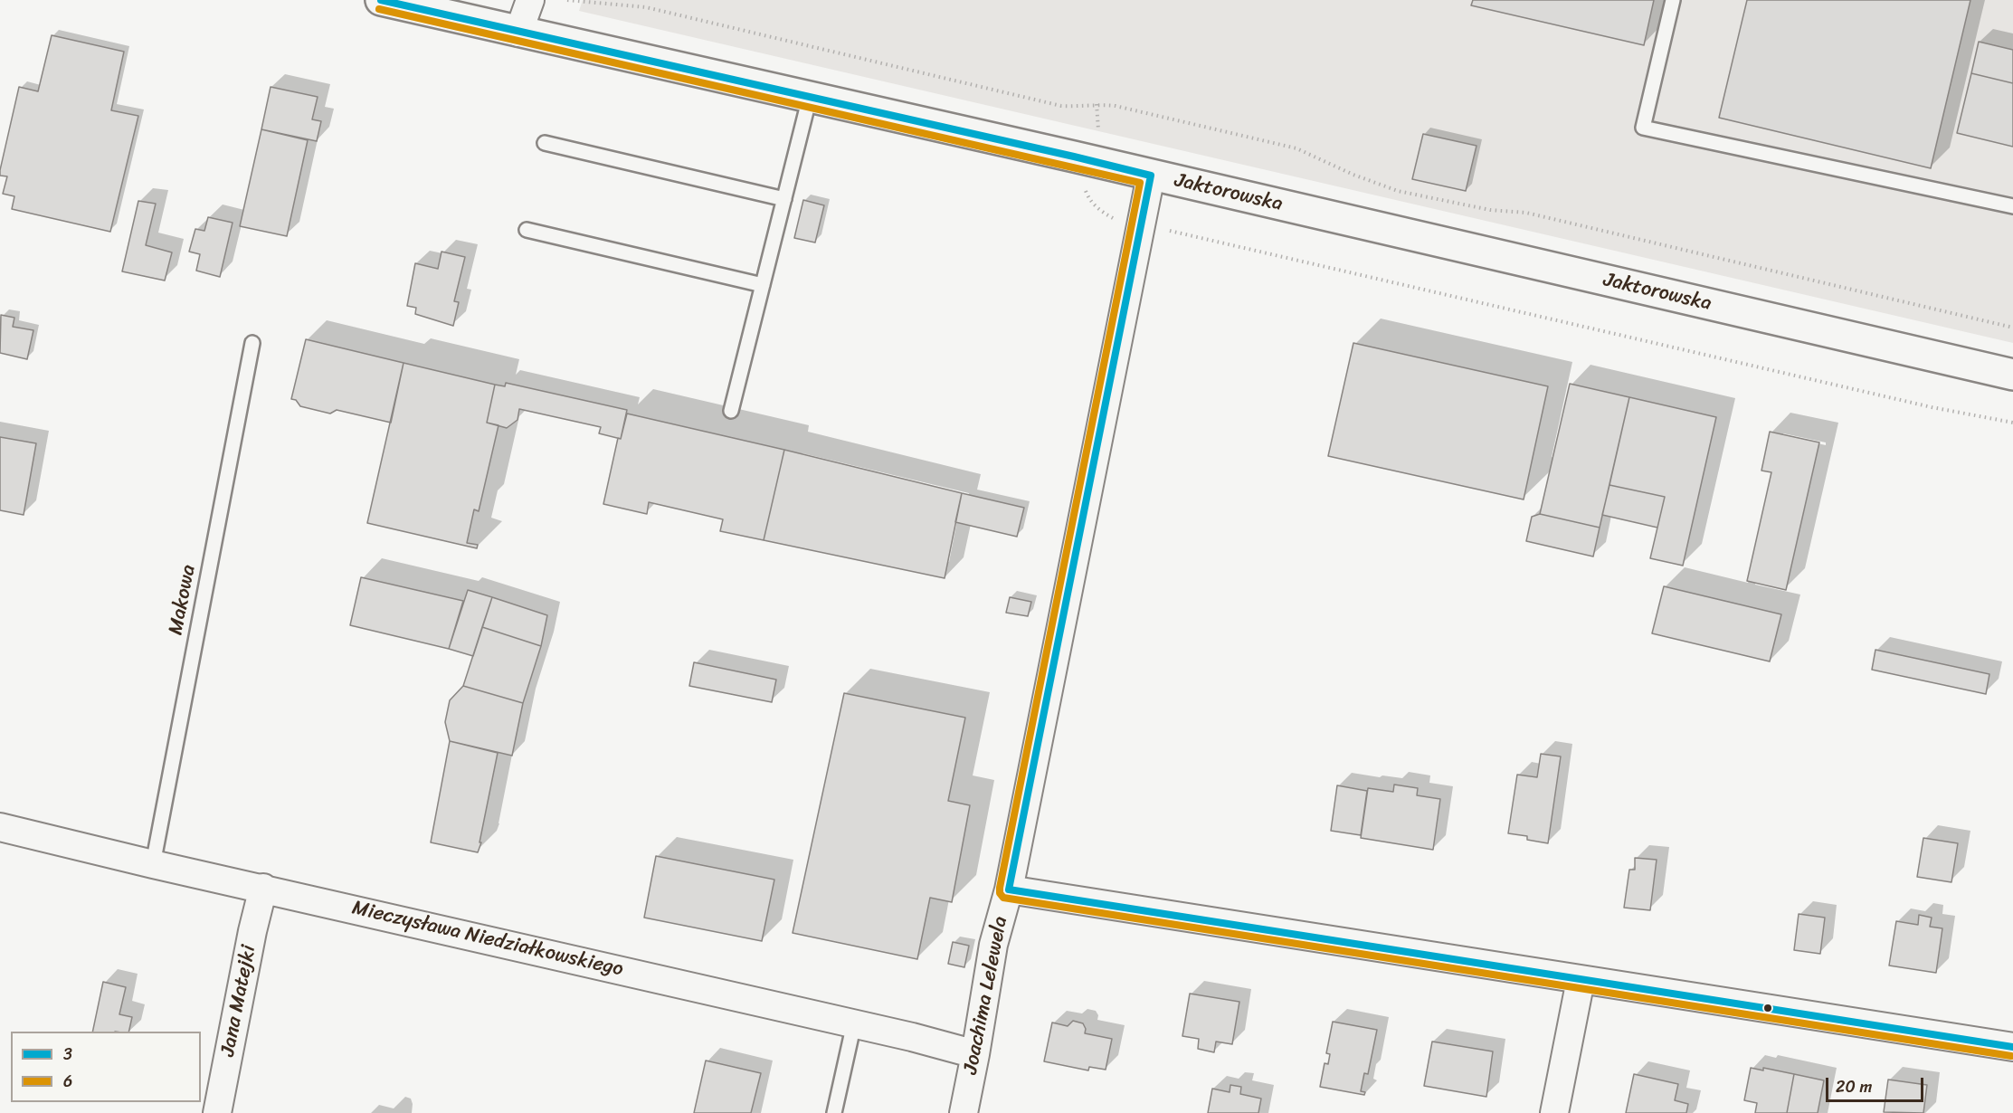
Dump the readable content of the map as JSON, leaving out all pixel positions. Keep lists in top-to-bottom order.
{
  "streets": {
    "main road": ["Jaktorowska"],
    "street": ["Mieczysława Niedziałkowskiego", "Joachima Lelewela", "Jana Matejki"],
    "lane": ["Makowa"]
  },
  "crossings": [
    ["Jaktorowska", "Joachima Lelewela"],
    ["Makowa", "Mieczysława Niedziałkowskiego"],
    ["Mieczysława Niedziałkowskiego", "Joachima Lelewela"],
    ["Mieczysława Niedziałkowskiego", "Jana Matejki"]
  ],
  "lines": ["transit line 3", "transit line 6"],
  "legend": ["3", "6"],
  "scale_bar": "20 m"
}
